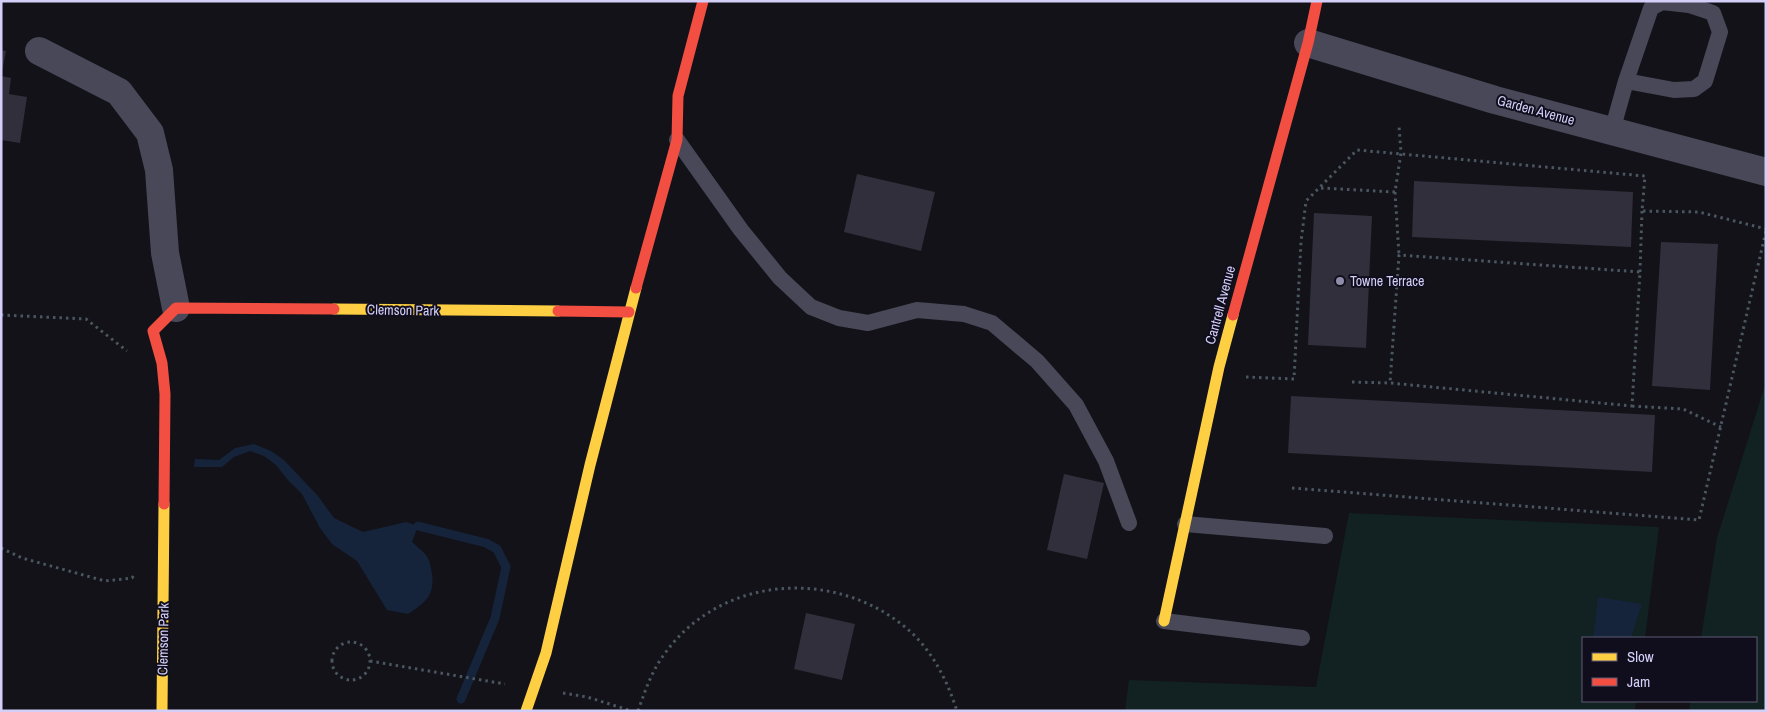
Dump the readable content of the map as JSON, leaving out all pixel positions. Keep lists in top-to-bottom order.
{
  "streets": {
    "street": ["Garden Avenue", "Cantrell Avenue", "Clemson Park"]
  },
  "crossings": [
    ["Garden Avenue", "Cantrell Avenue"]
  ],
  "places": ["Towne Terrace"],
  "legend": ["Slow", "Jam"]
}
